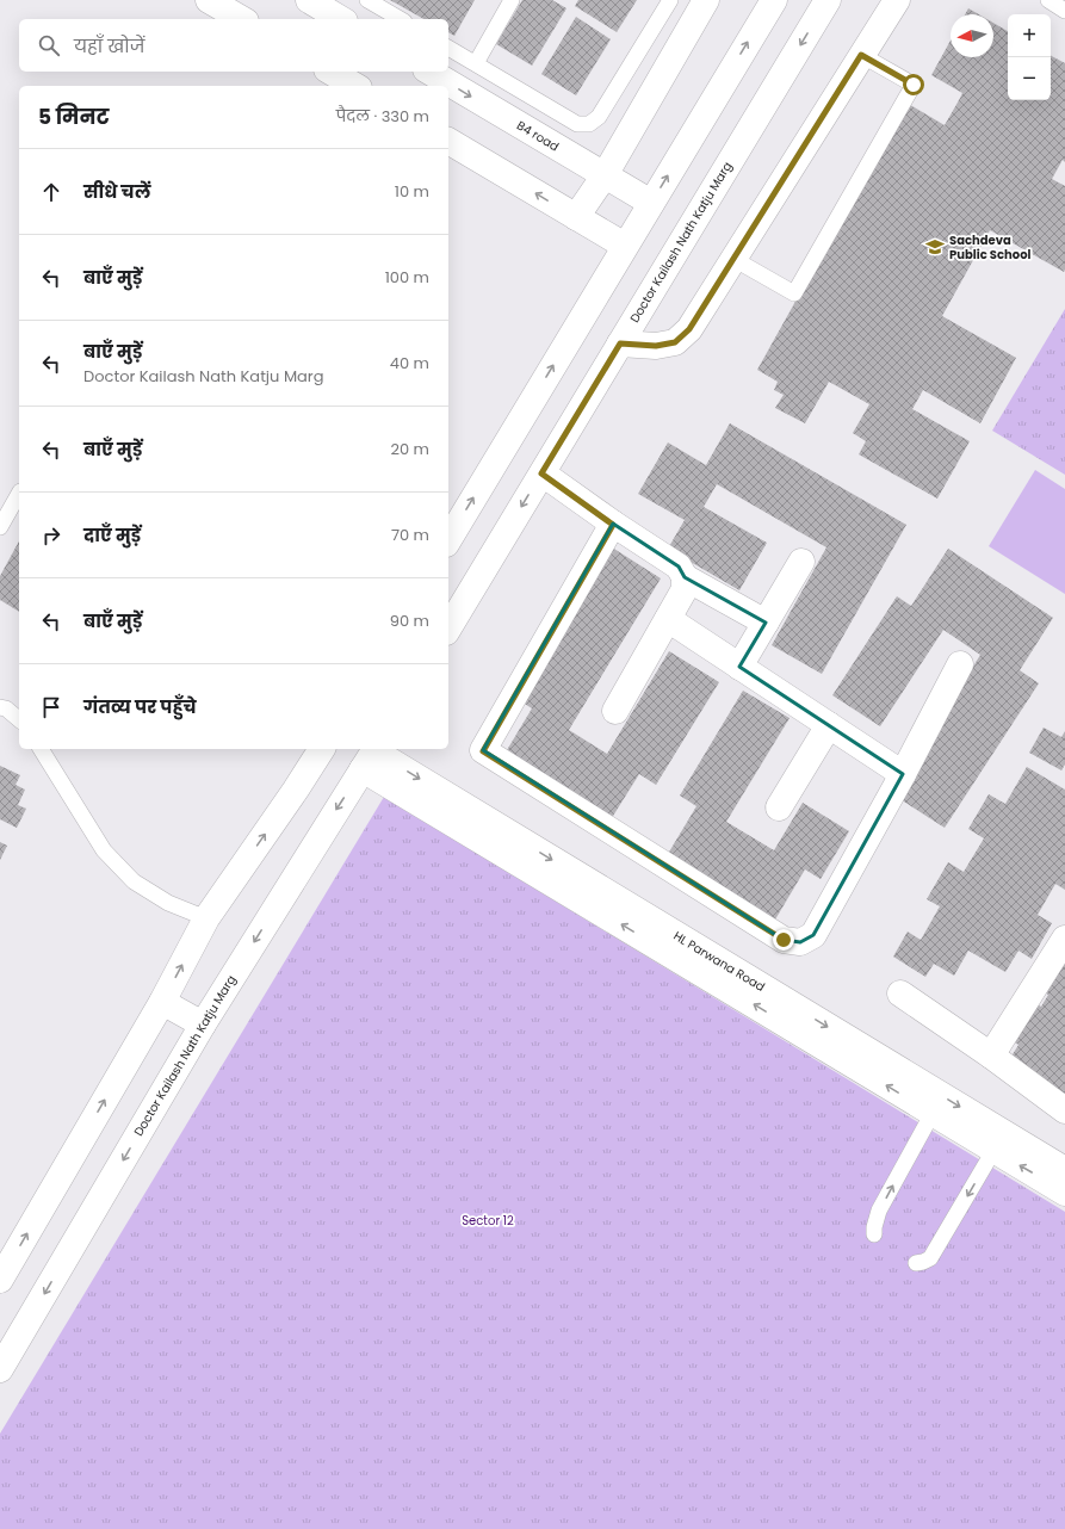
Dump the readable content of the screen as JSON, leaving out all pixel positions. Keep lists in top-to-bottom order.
{
  "streets": {
    "street": ["B4 road", "Doctor Kailash Nath Katju Marg", "HL Parwana Road"]
  },
  "crossings": [
    ["Doctor Kailash Nath Katju Marg", "HL Parwana Road"]
  ],
  "parks": ["Sector 12"],
  "places": {
    "school or university": ["Sachdeva Public School"]
  },
  "north": "left",
  "page": {
    "map_buttons": ["+", "−"],
    "search": "यहाँ खोजें",
    "heading": ["5 मिनट", "पैदल · 330 m"],
    "list": [
      ["सीधे चलें", "10 m"],
      ["बाएँ मुड़ें", "100 m"],
      ["बाएँ मुड़ें", "Doctor Kailash Nath Katju Marg", "40 m"],
      ["बाएँ मुड़ें", "20 m"],
      ["दाएँ मुड़ें", "70 m"],
      ["बाएँ मुड़ें", "90 m"],
      "गंतव्य पर पहुँचे"
    ]
  }
}
